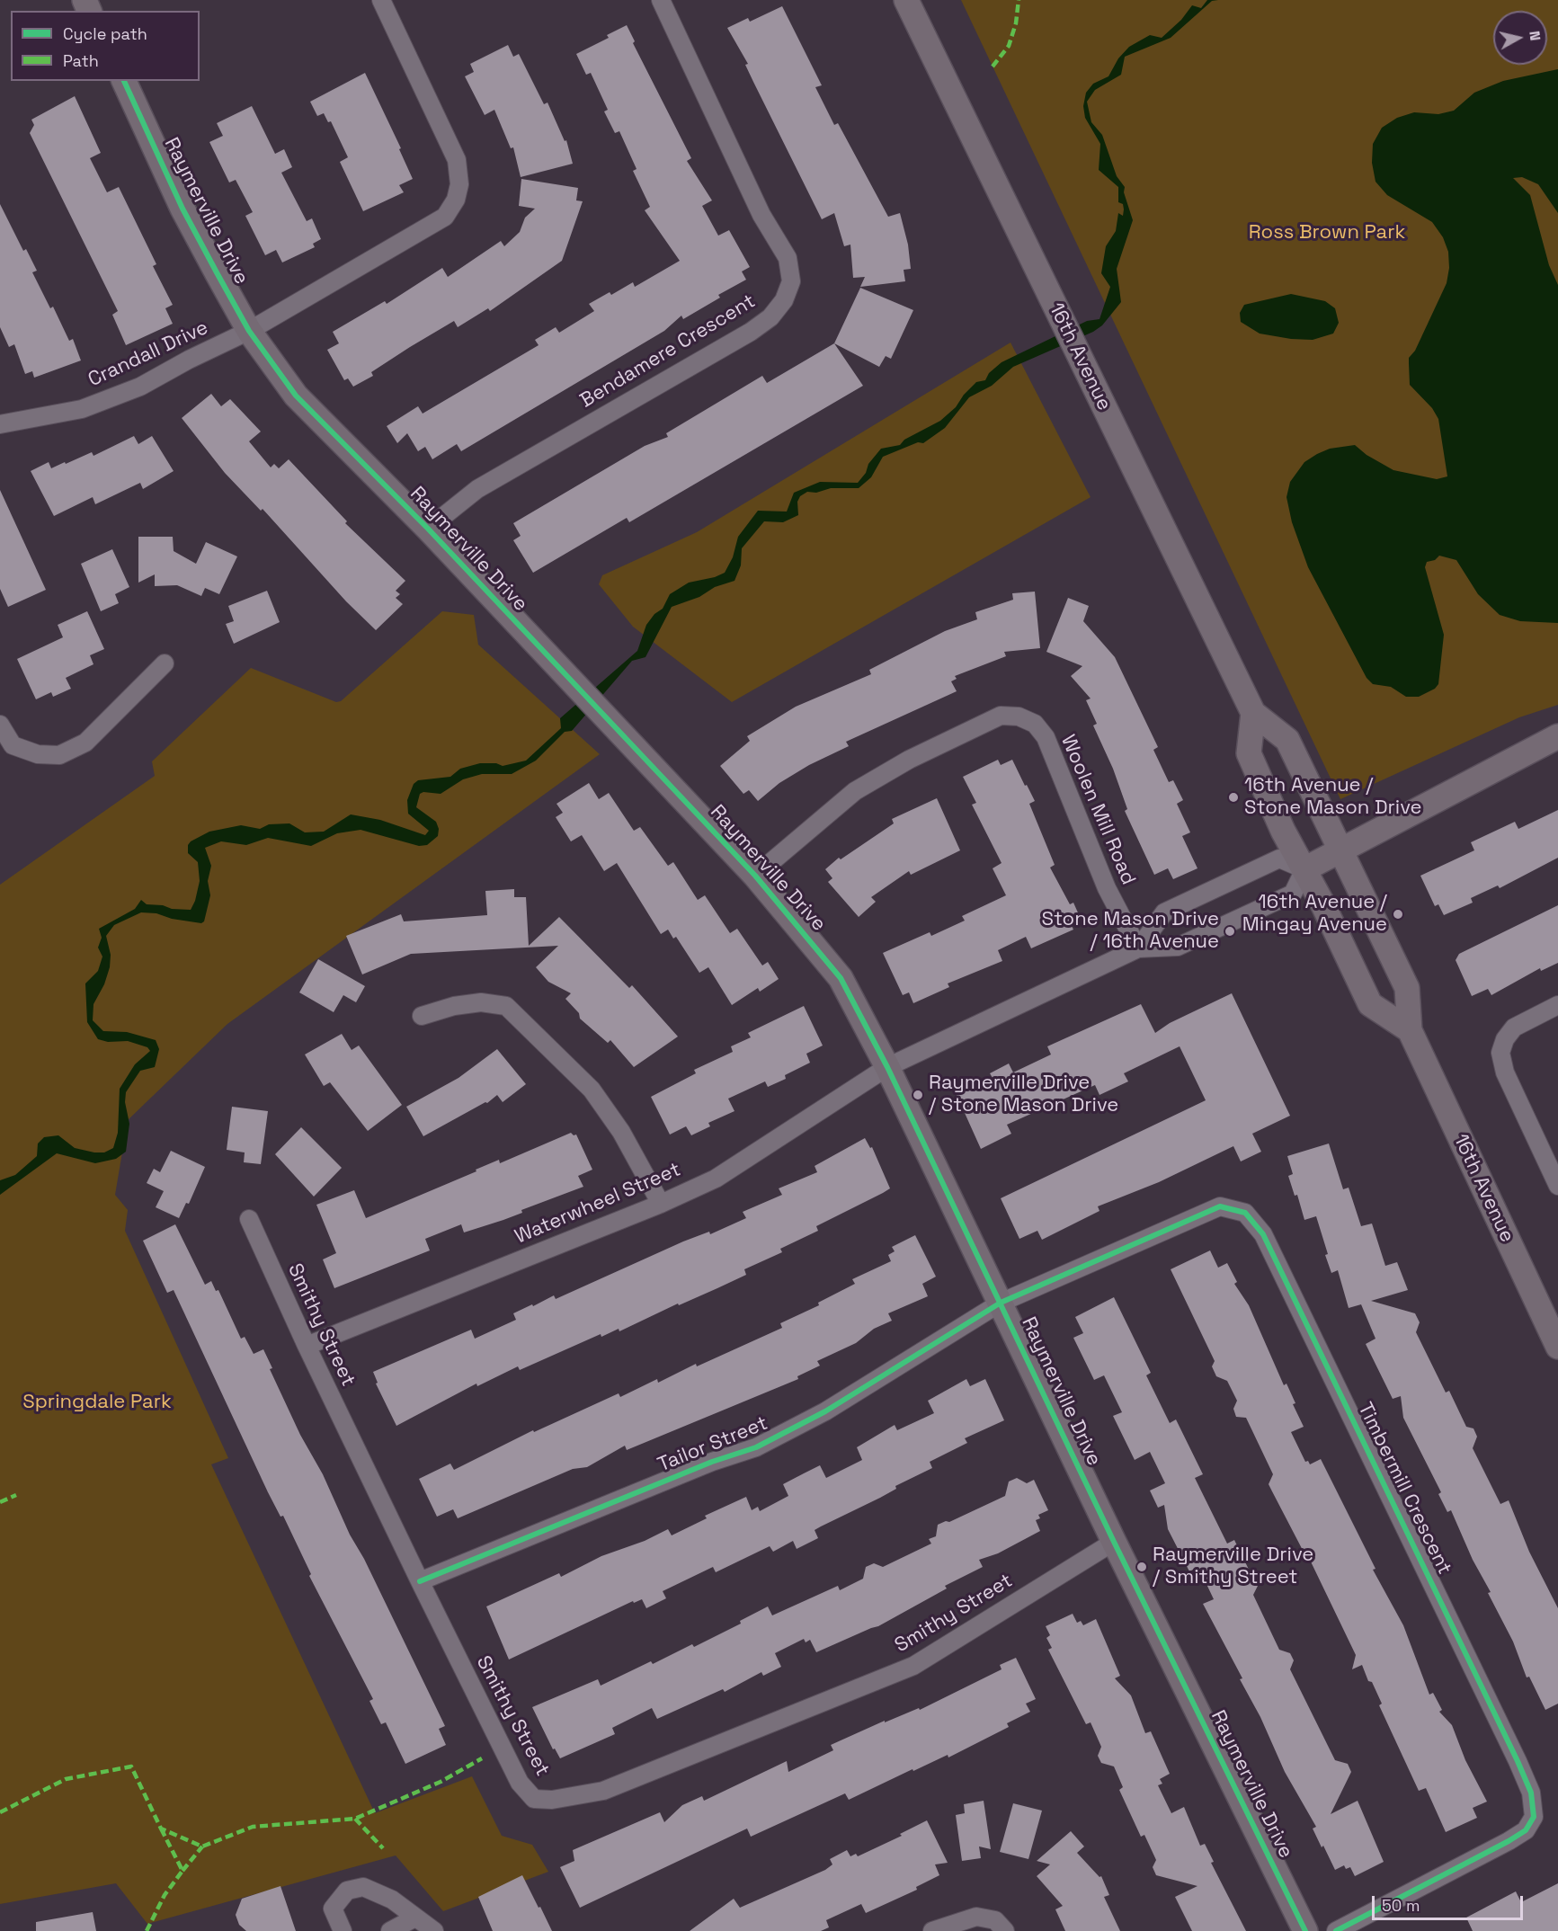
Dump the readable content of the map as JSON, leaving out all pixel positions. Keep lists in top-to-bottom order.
{
  "streets": {
    "street": [
      "Raymerville Drive",
      "Bendamere Crescent",
      "Crandall Drive",
      "16th Avenue",
      "Woolen Mill Road",
      "Waterwheel Street",
      "Smithy Street",
      "Tailor Street",
      "Timbermill Crescent"
    ]
  },
  "crossings": [
    ["Raymerville Drive", "Bendamere Crescent"],
    ["Raymerville Drive", "Crandall Drive"],
    ["Raymerville Drive", "Woolen Mill Road"],
    ["Raymerville Drive", "Waterwheel Street"],
    ["Raymerville Drive", "Smithy Street"],
    ["Raymerville Drive", "Tailor Street"],
    ["Raymerville Drive", "Timbermill Crescent"],
    ["Woolen Mill Road", "Waterwheel Street"],
    ["Waterwheel Street", "Smithy Street"],
    ["Smithy Street", "Tailor Street"],
    ["Tailor Street", "Timbermill Crescent"]
  ],
  "parks": ["Ross Brown Park", "Springdale Park"],
  "places": [
    "16th Avenue / Stone Mason Drive",
    "16th Avenue / Mingay Avenue",
    "Stone Mason Drive / 16th Avenue",
    "Raymerville Drive / Stone Mason Drive",
    "Raymerville Drive / Smithy Street"
  ],
  "legend": ["Cycle path", "Path"],
  "scale_bar": "50 m",
  "north": "right"
}
